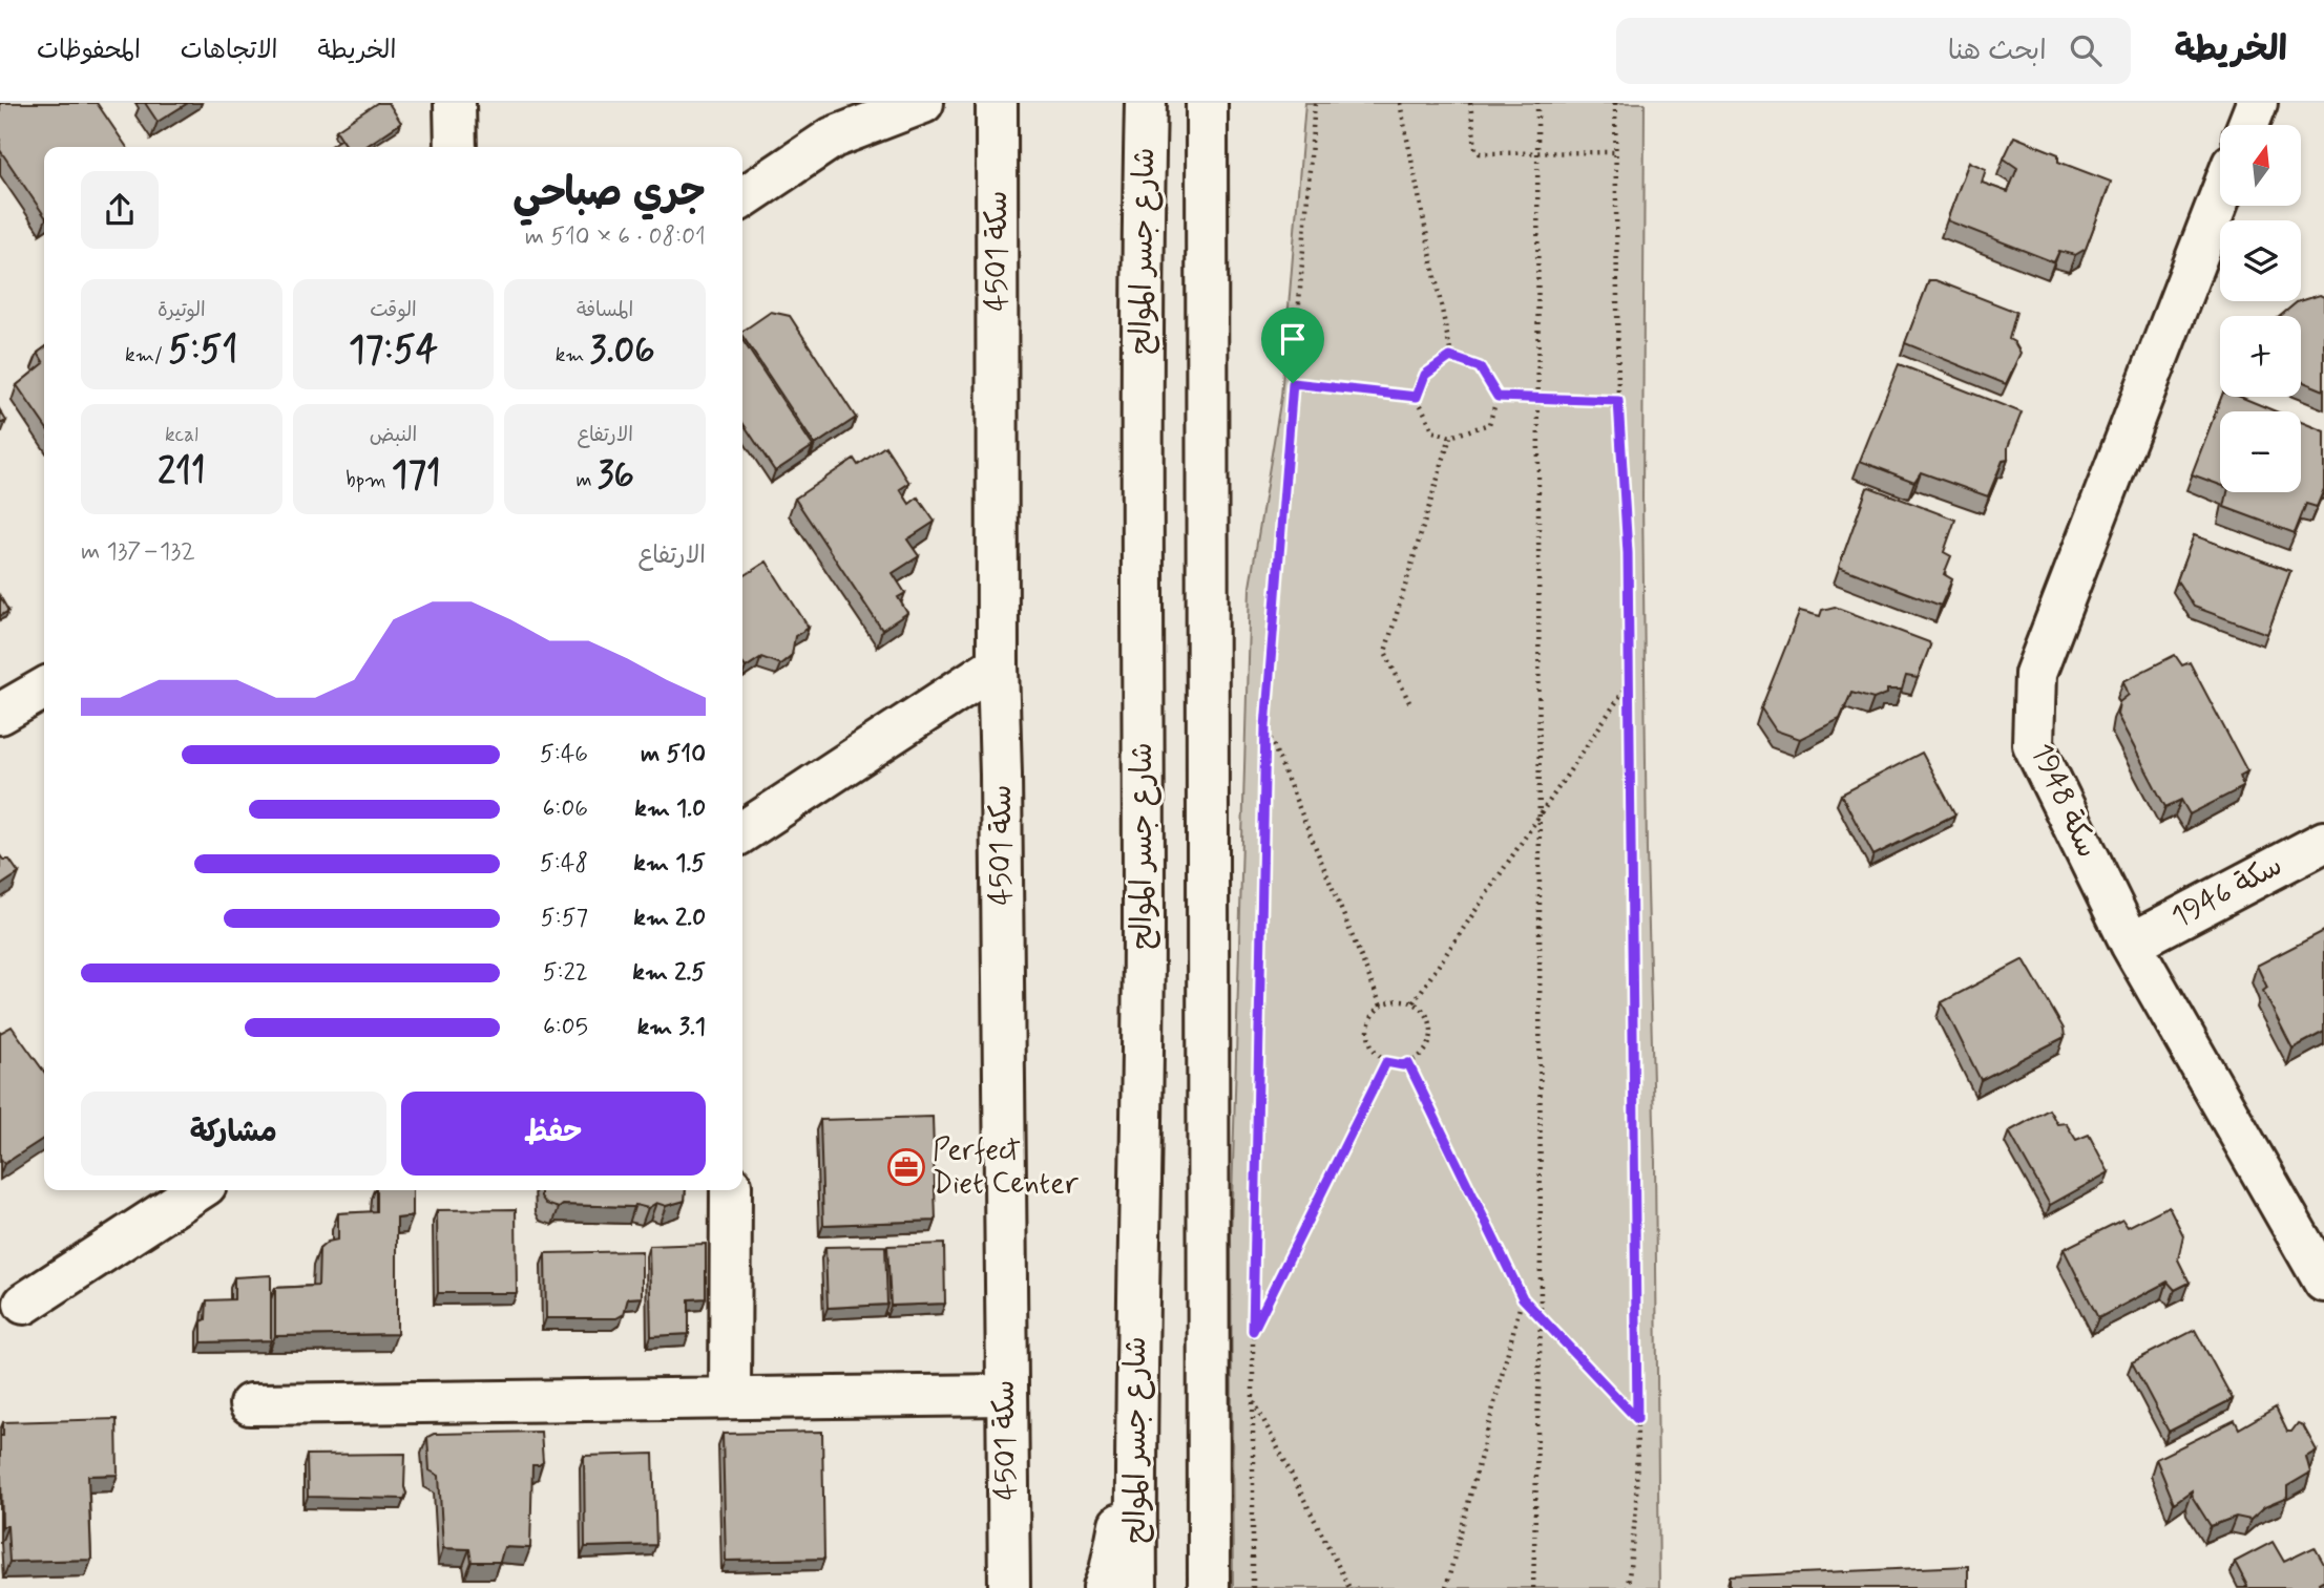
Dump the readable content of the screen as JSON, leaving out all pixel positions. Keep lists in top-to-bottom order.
{
  "streets": {
    "street": [
      "سكة 4501",
      "شارع جسر الموالح",
      "سكة 1948",
      "سكة 1946"
    ]
  },
  "crossings": [
    ["سكة 1948", "سكة 1946"]
  ],
  "places": {
    "office": ["Perfect Diet Center"]
  },
  "north": "top",
  "page": {
    "header": "الخريطة",
    "search": "ابحث هنا",
    "nav": ["الخريطة", "الاتجاهات", "المحفوظات"],
    "map_buttons": ["+", "−"],
    "heading": ["جري صباحي", "08:01 · 6 × 510 m"],
    "stats": [
      ["المسافة", "3.06 km"],
      ["الوقت", "17:54"],
      ["الوتيرة", "5:51 /km"],
      ["الارتفاع", "36 m"],
      ["النبض", "171 bpm"],
      ["kcal", "211"]
    ],
    "chart": ["الارتفاع", "132–137 m"],
    "list": [
      {
        "name": "510 m",
        "note": "5:46"
      },
      {
        "name": "1.0 km",
        "note": "6:06"
      },
      {
        "name": "1.5 km",
        "note": "5:48"
      },
      {
        "name": "2.0 km",
        "note": "5:57"
      },
      {
        "name": "2.5 km",
        "note": "5:22"
      },
      {
        "name": "3.1 km",
        "note": "6:05"
      }
    ],
    "buttons": ["حفظ", "مشاركة"]
  }
}
